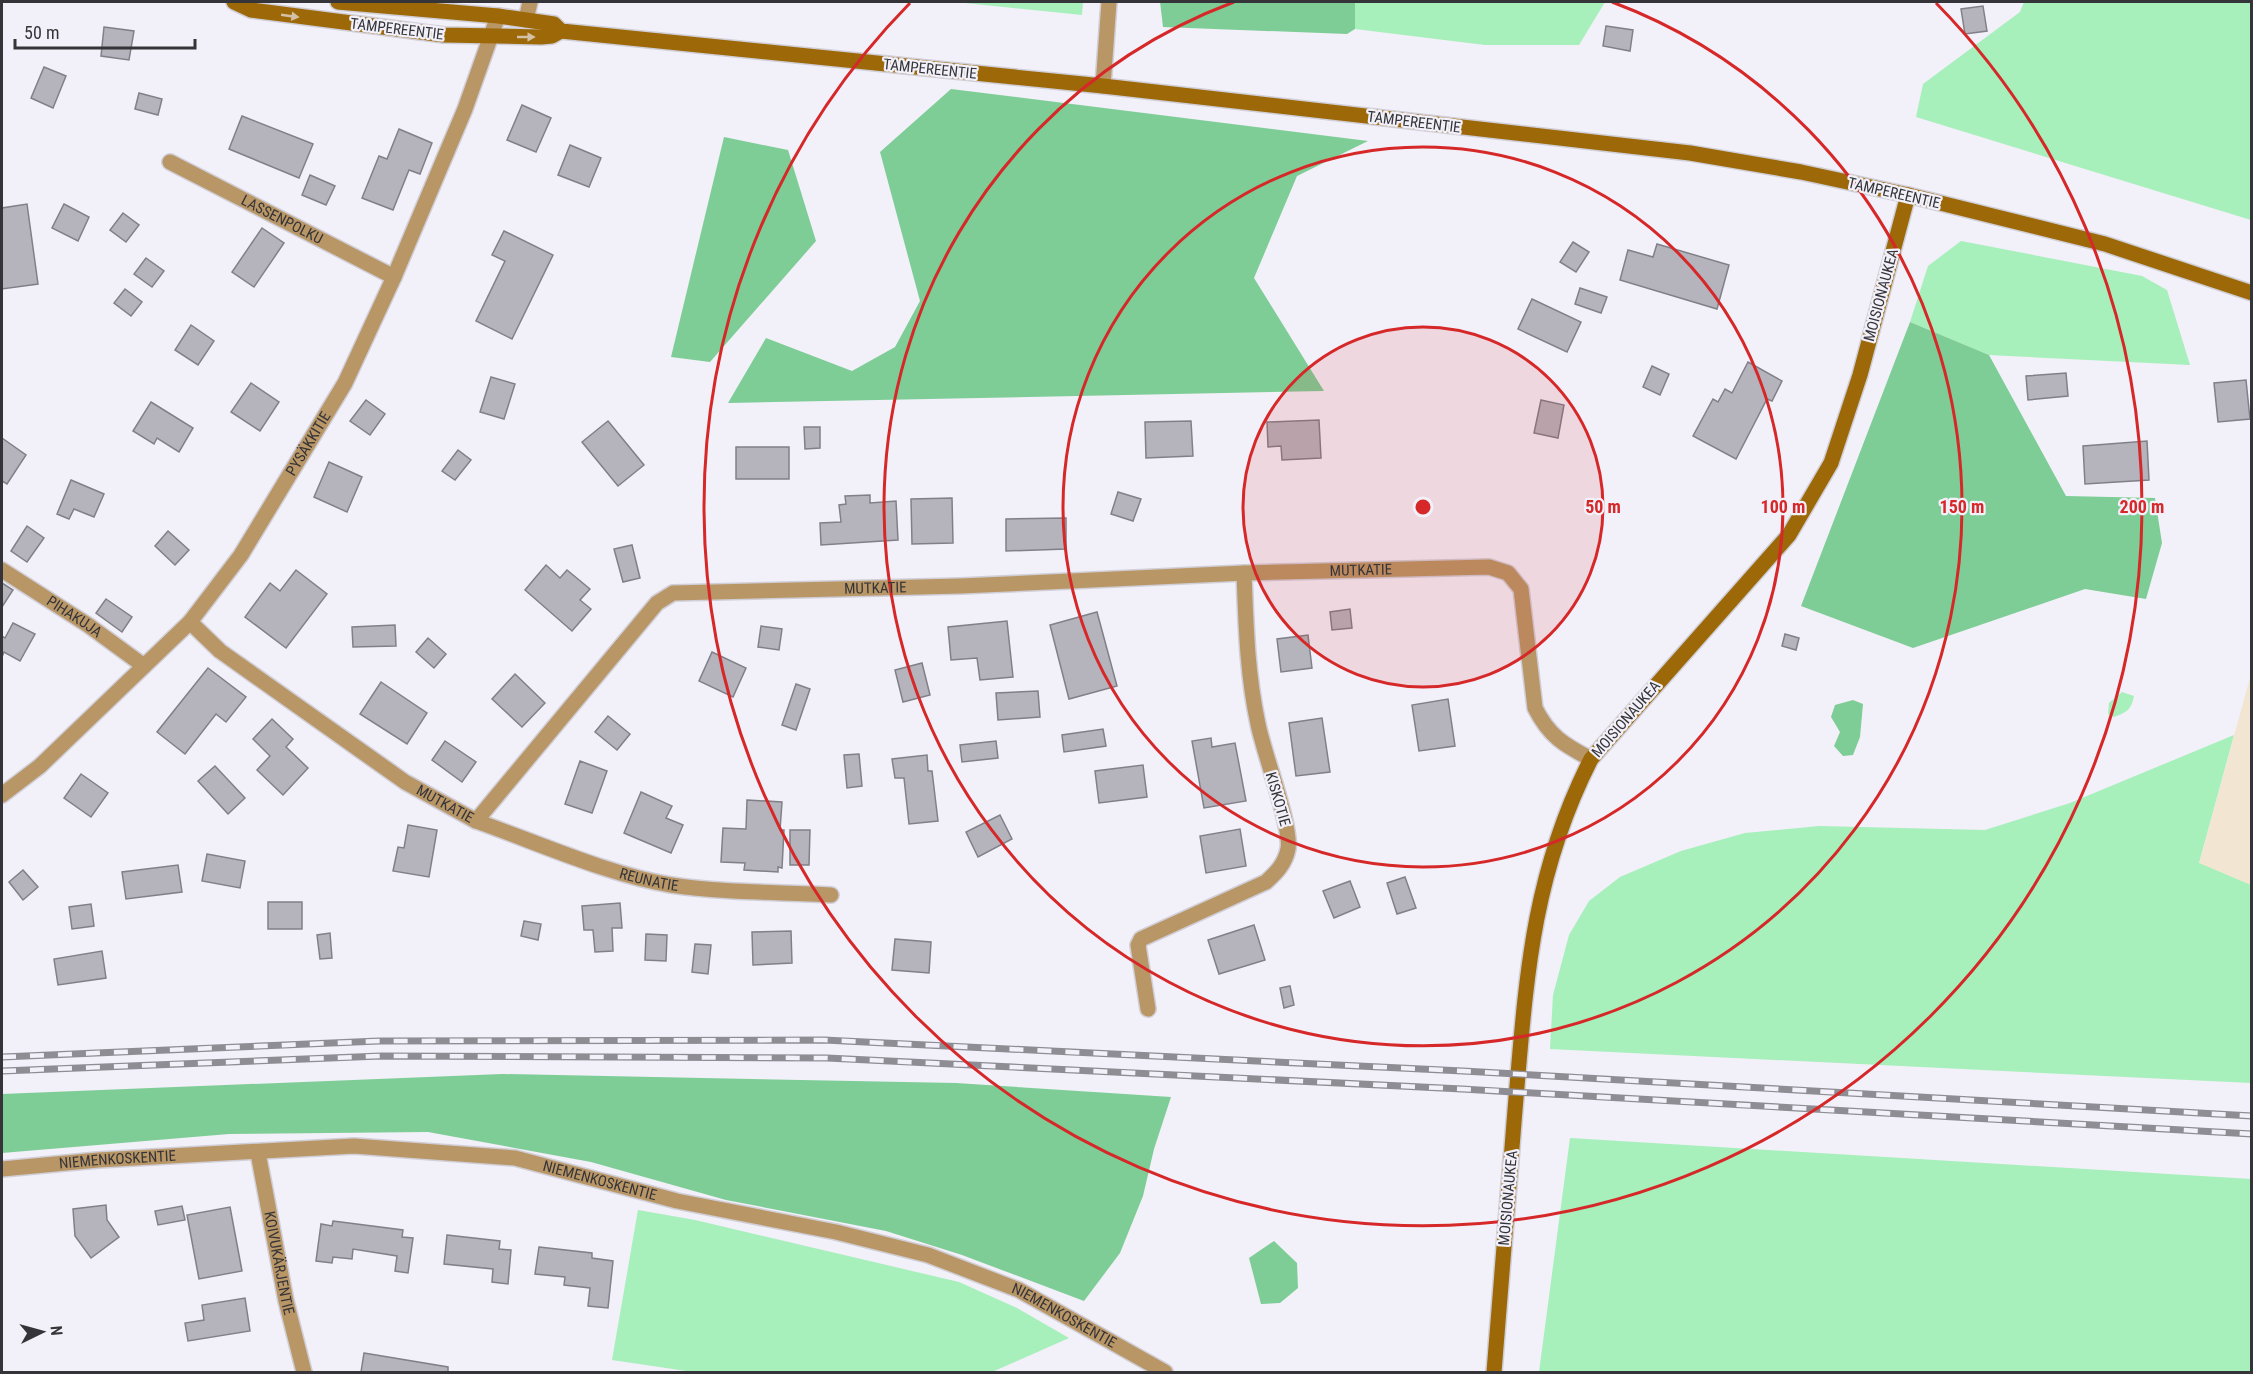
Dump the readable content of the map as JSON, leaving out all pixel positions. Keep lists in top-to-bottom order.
{
  "streets": {
    "main road": ["TAMPEREENTIE", "MOISIONAUKEA"],
    "street": [
      "LASSENPOLKU",
      "PYSÄKKITIE",
      "MUTKATIE",
      "PIHAKUJA",
      "KISKOTIE",
      "REUNATIE",
      "NIEMENKOSKENTIE",
      "KOIVUKÄRJENTIE"
    ]
  },
  "crossings": [
    ["TAMPEREENTIE", "MOISIONAUKEA"],
    ["TAMPEREENTIE", "PYSÄKKITIE"],
    ["LASSENPOLKU", "PYSÄKKITIE"],
    ["MOISIONAUKEA", "MUTKATIE"],
    ["PYSÄKKITIE", "MUTKATIE"],
    ["PYSÄKKITIE", "PIHAKUJA"],
    ["MUTKATIE", "KISKOTIE"],
    ["MUTKATIE", "REUNATIE"],
    ["NIEMENKOSKENTIE", "KOIVUKÄRJENTIE"]
  ],
  "scale_bar": "50 m",
  "north": "right",
  "rings": [
    "50 m",
    "100 m",
    "150 m",
    "200 m"
  ]
}
